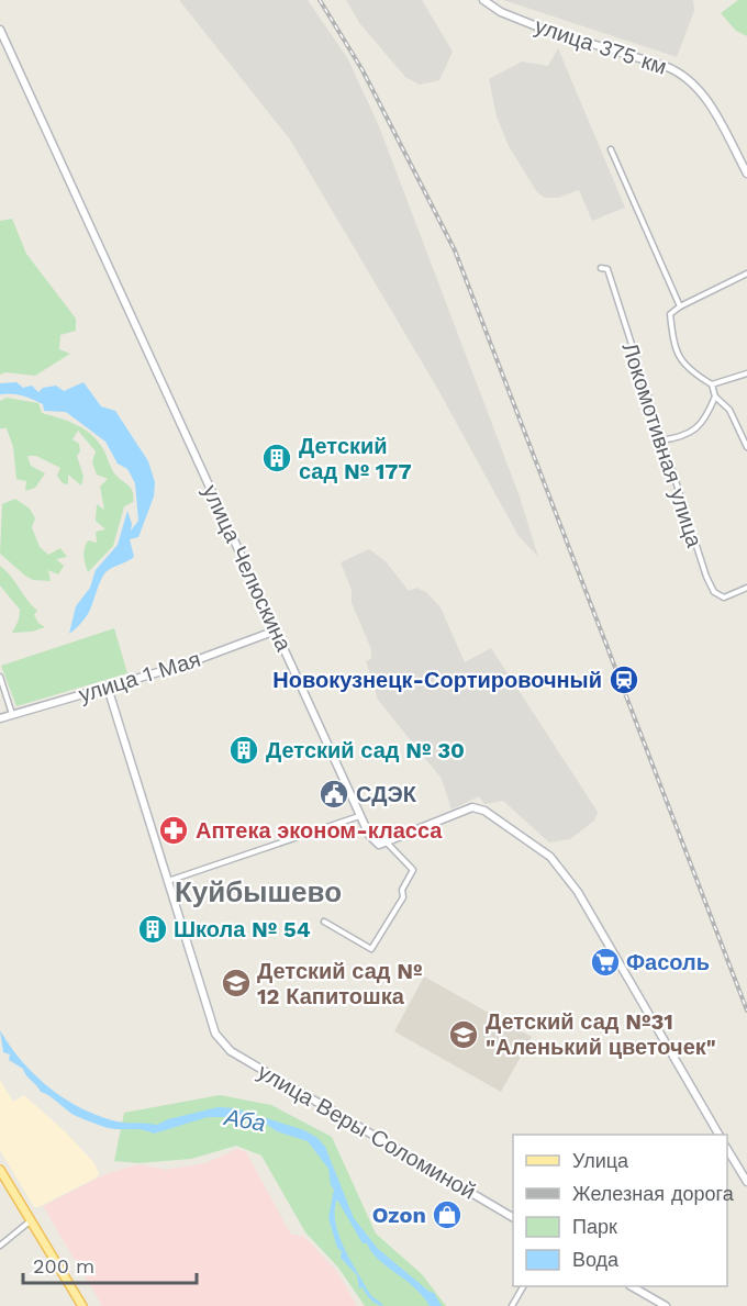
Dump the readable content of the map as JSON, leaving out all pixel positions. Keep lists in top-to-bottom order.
{
  "streets": {
    "street": [
      "улица 375 км",
      "Локомотивная улица",
      "улица Челюскина",
      "улица 1 Мая",
      "улица Веры Соломиной"
    ]
  },
  "crossings": [
    ["улица Челюскина", "улица 1 Мая"]
  ],
  "districts": ["Куйбышево"],
  "water": ["Аба"],
  "places": {
    "building": ["Детский сад № 177", "Детский сад № 30", "Школа № 54"],
    "station": ["Новокузнецк-Сортировочный"],
    "public building": ["СДЭК"],
    "pharmacy": ["Аптека эконом-класса"],
    "supermarket": ["Фасоль"],
    "school or university": ["Детский сад № 12 Капитошка", "Детский сад №31 \"Аленький цветочек\""],
    "shop": ["Ozon"]
  },
  "legend": [
    "Улица",
    "Железная дорога",
    "Парк",
    "Вода"
  ],
  "scale_bar": "200 m"
}
